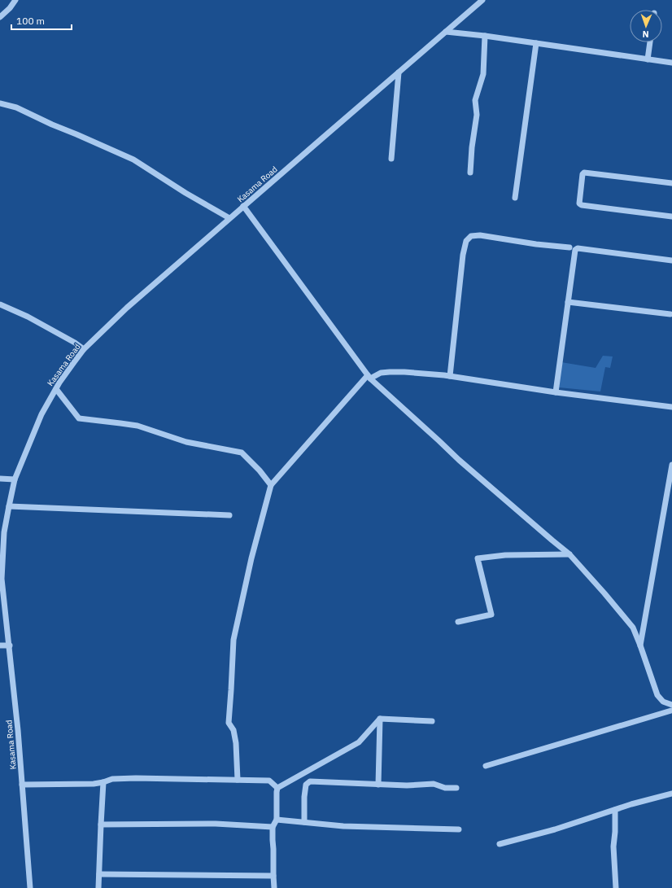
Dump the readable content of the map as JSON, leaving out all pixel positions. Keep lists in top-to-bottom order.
{
  "streets": {
    "street": ["Kasama Road"]
  },
  "scale_bar": "100 m",
  "north": "bottom"
}
